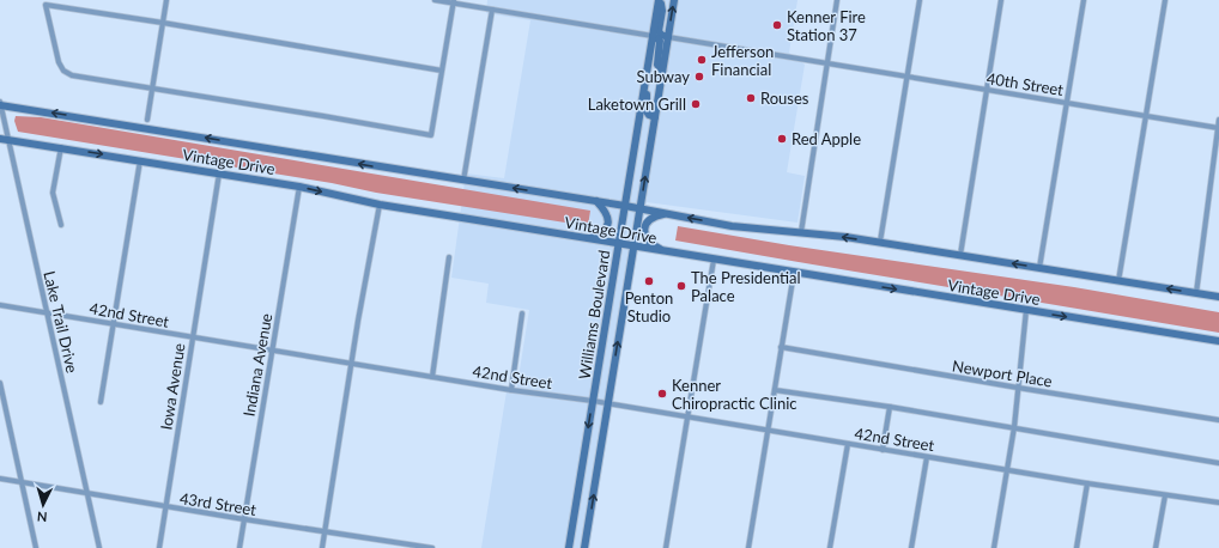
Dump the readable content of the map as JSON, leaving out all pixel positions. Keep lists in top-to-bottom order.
{
  "streets": {
    "street": [
      "40th Street",
      "Vintage Drive",
      "42nd Street",
      "Williams Boulevard",
      "Lake Trail Drive",
      "Indiana Avenue",
      "Newport Place",
      "Iowa Avenue",
      "43rd Street"
    ]
  },
  "crossings": [
    ["40th Street", "Williams Boulevard"],
    ["Vintage Drive", "Williams Boulevard"],
    ["Vintage Drive", "Lake Trail Drive"],
    ["Vintage Drive", "Indiana Avenue"],
    ["Vintage Drive", "Iowa Avenue"],
    ["42nd Street", "Williams Boulevard"],
    ["42nd Street", "Lake Trail Drive"],
    ["42nd Street", "Indiana Avenue"],
    ["42nd Street", "Iowa Avenue"],
    ["Lake Trail Drive", "43rd Street"],
    ["Indiana Avenue", "43rd Street"],
    ["Iowa Avenue", "43rd Street"]
  ],
  "places": [
    "Kenner Fire Station 37",
    "Jefferson Financial",
    "Subway",
    "Rouses",
    "Laketown Grill",
    "Red Apple",
    "Penton Studio",
    "The Presidential Palace",
    "Kenner Chiropractic Clinic"
  ],
  "north": "bottom"
}
